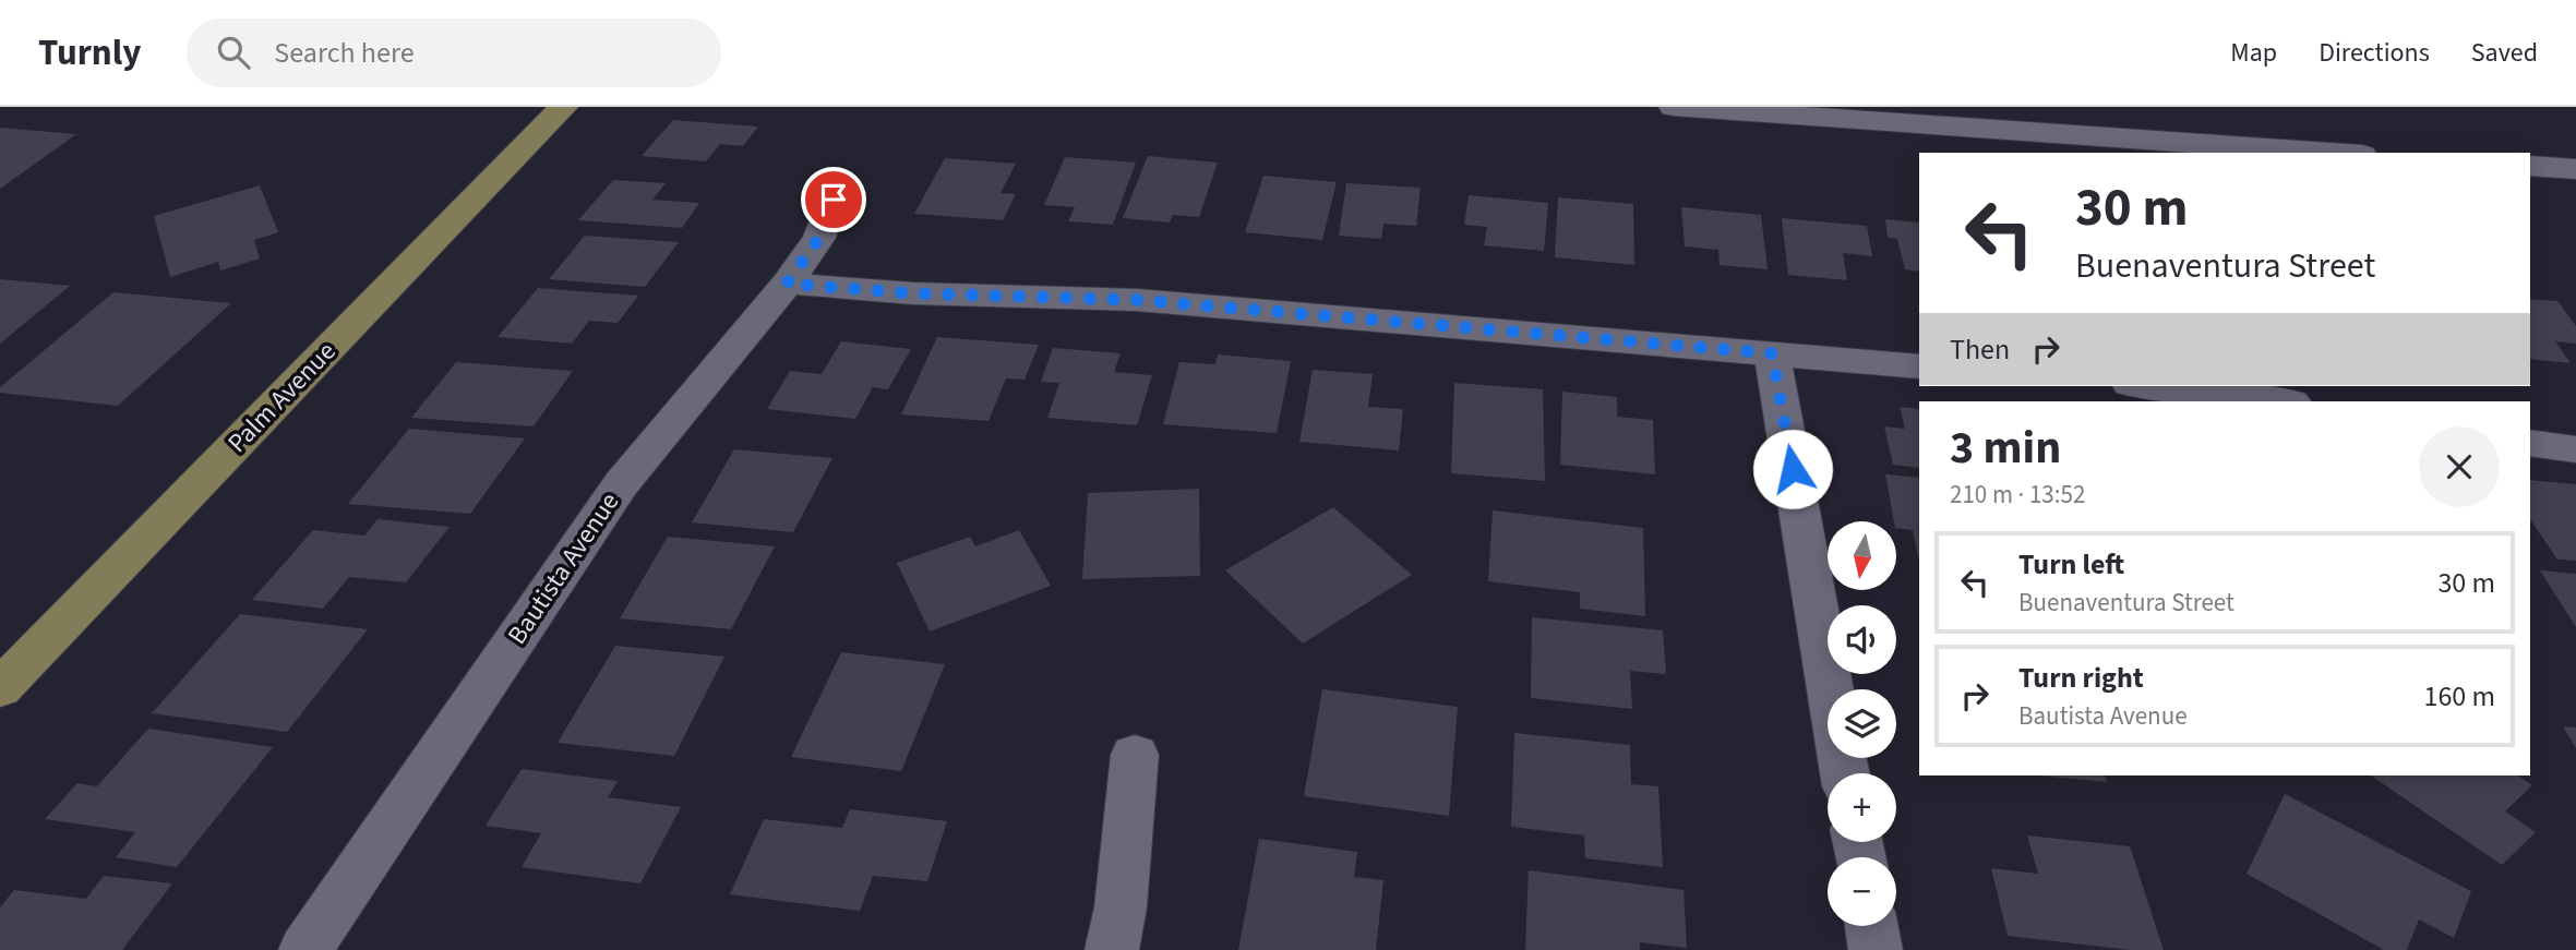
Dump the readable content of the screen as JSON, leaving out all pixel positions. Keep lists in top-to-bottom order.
{
  "streets": {
    "main road": ["Palm Avenue"],
    "street": ["Bautista Avenue"]
  },
  "north": "bottom",
  "page": {
    "header": "Turnly",
    "search": "Search here",
    "nav": ["Map", "Directions", "Saved"],
    "turn": ["30 m", "Buenaventura Street"],
    "then": "Then",
    "heading": ["3 min", "210 m · 13:52"],
    "map_buttons": ["+", "−"],
    "list": [
      {
        "name": "Turn left",
        "note": "Buenaventura Street",
        "value": "30 m"
      },
      {
        "name": "Turn right",
        "note": "Bautista Avenue",
        "value": "160 m"
      }
    ]
  }
}
